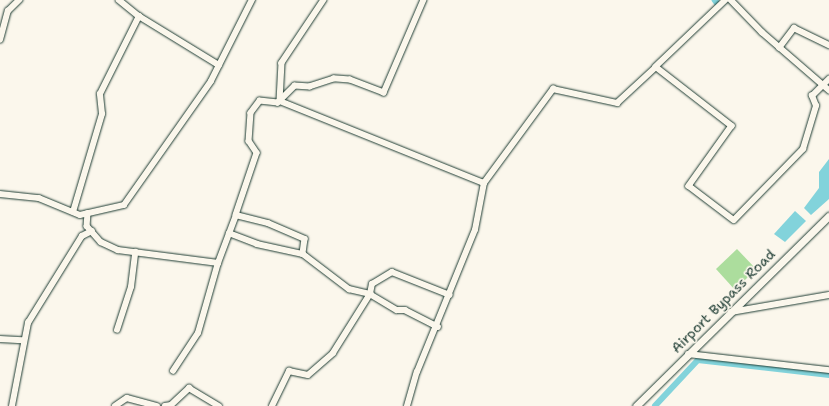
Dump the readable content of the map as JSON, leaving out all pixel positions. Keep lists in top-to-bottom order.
{
  "streets": {
    "street": ["Airport Bypass Road"]
  }
}
